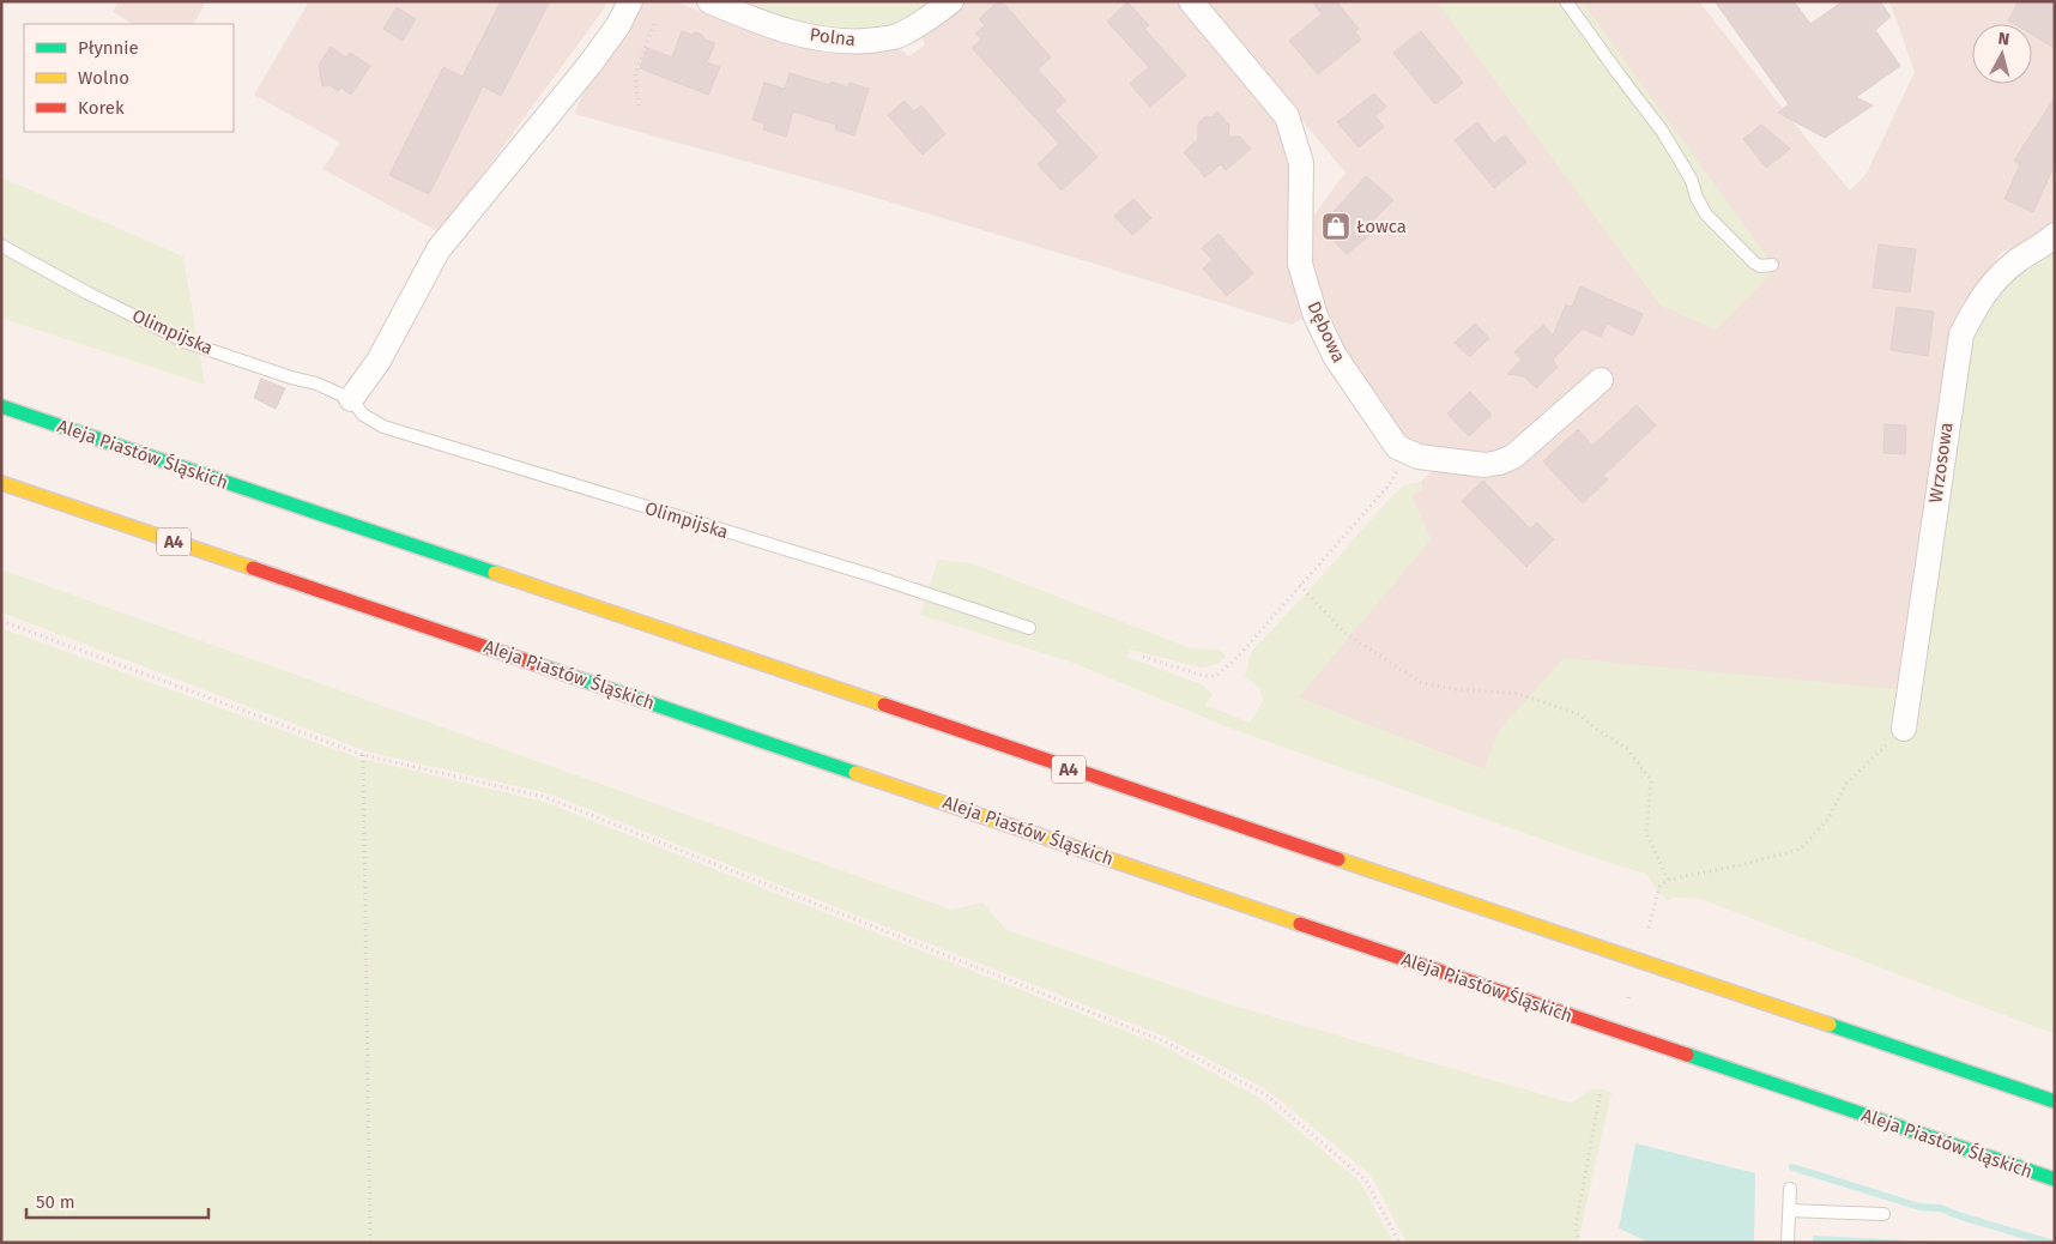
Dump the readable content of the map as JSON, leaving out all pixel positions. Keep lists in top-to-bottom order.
{
  "streets": {
    "highway": ["Aleja Piastów Śląskich", "A4"],
    "street": ["Polna", "Dębowa", "Wrzosowa"],
    "lane": ["Olimpijska"]
  },
  "places": {
    "shop": ["Łowca"]
  },
  "legend": ["Płynnie", "Wolno", "Korek"],
  "scale_bar": "50 m",
  "north": "top"
}
